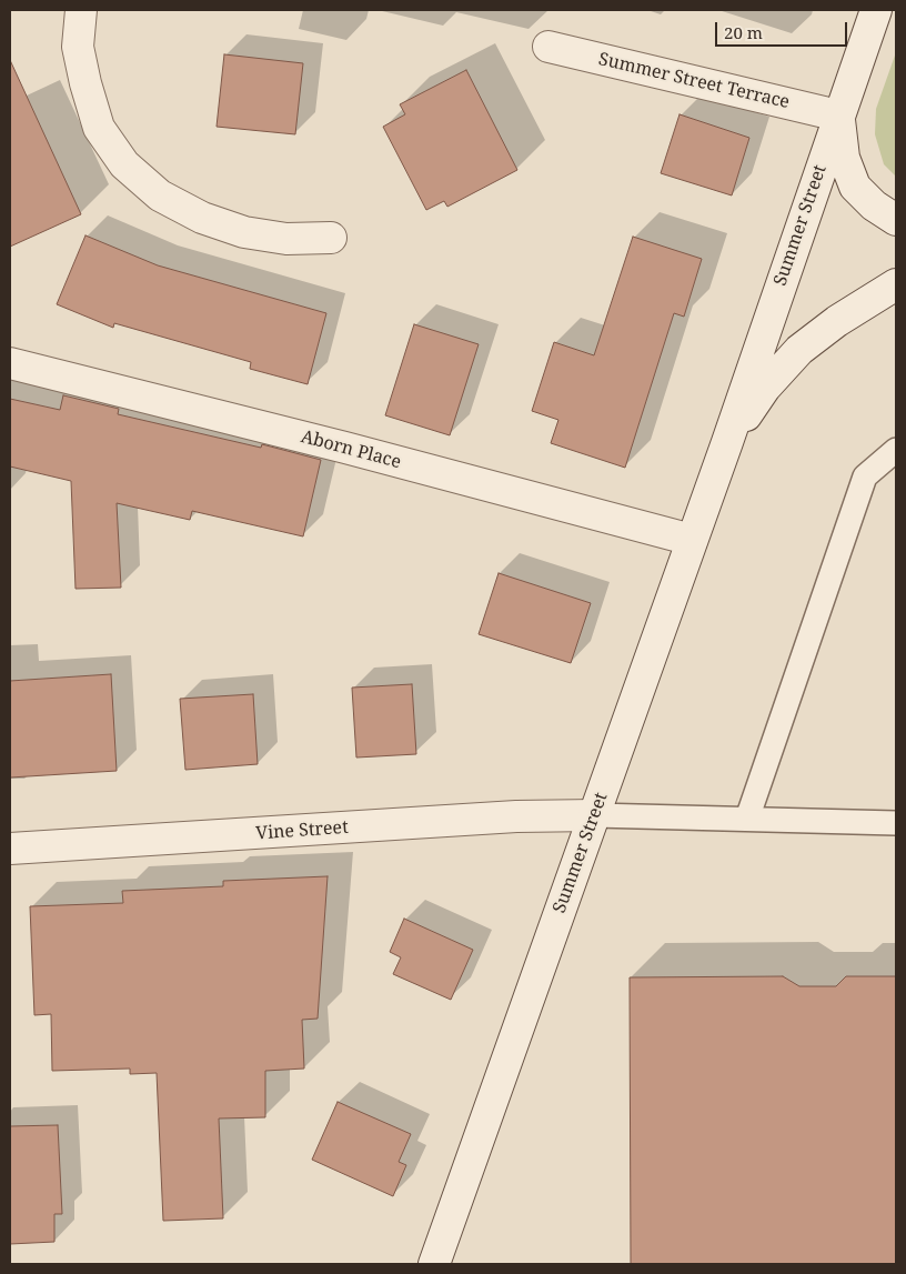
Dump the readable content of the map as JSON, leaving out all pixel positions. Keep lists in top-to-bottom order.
{
  "streets": {
    "street": [
      "Summer Street Terrace",
      "Summer Street",
      "Aborn Place",
      "Vine Street"
    ]
  },
  "crossings": [
    ["Summer Street Terrace", "Summer Street"],
    ["Summer Street", "Aborn Place"],
    ["Summer Street", "Vine Street"]
  ],
  "scale_bar": "20 m"
}
